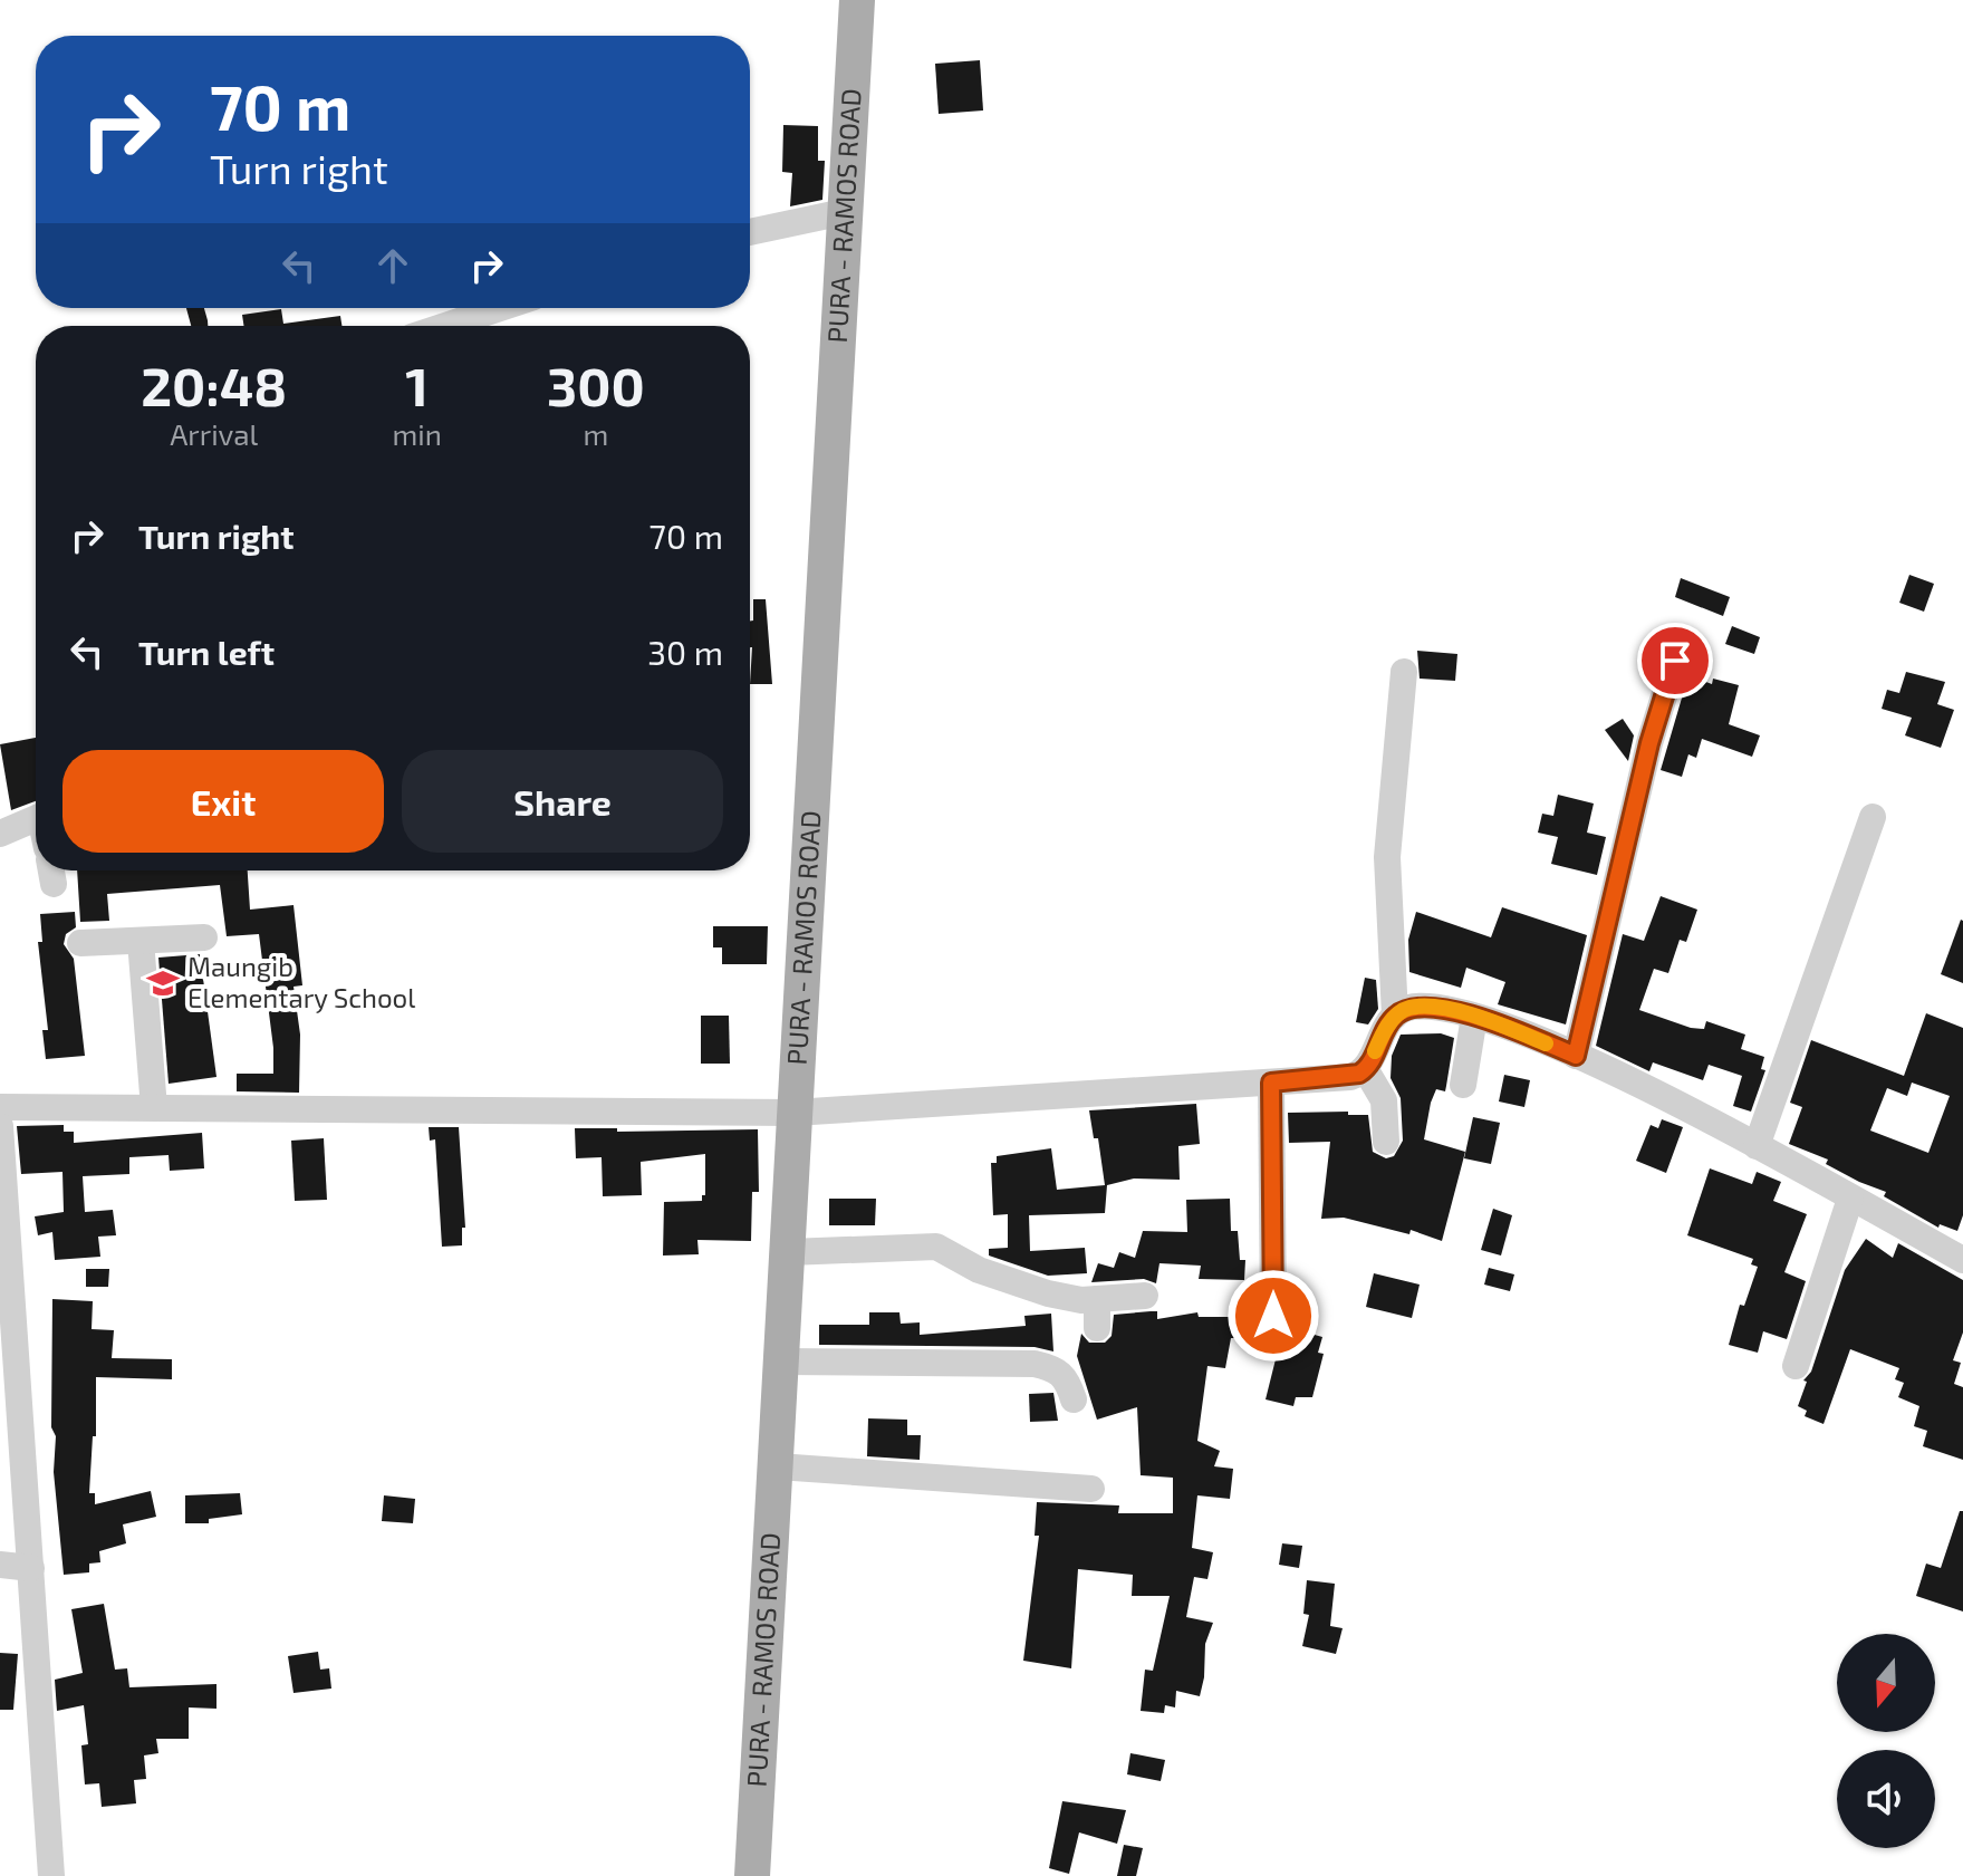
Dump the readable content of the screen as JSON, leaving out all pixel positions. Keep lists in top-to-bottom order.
{
  "streets": {
    "main road": ["PURA - RAMOS ROAD"]
  },
  "places": {
    "school or university": ["Maungib Elementary School"]
  },
  "north": "bottom",
  "page": {
    "turn": ["70 m", "Turn right"],
    "eta": [
      "20:48",
      "Arrival",
      "1",
      "min",
      "300",
      "m"
    ],
    "list": [
      {
        "name": "Turn right",
        "value": "70 m"
      },
      {
        "name": "Turn left",
        "value": "30 m"
      }
    ],
    "buttons": ["Exit", "Share"]
  }
}
